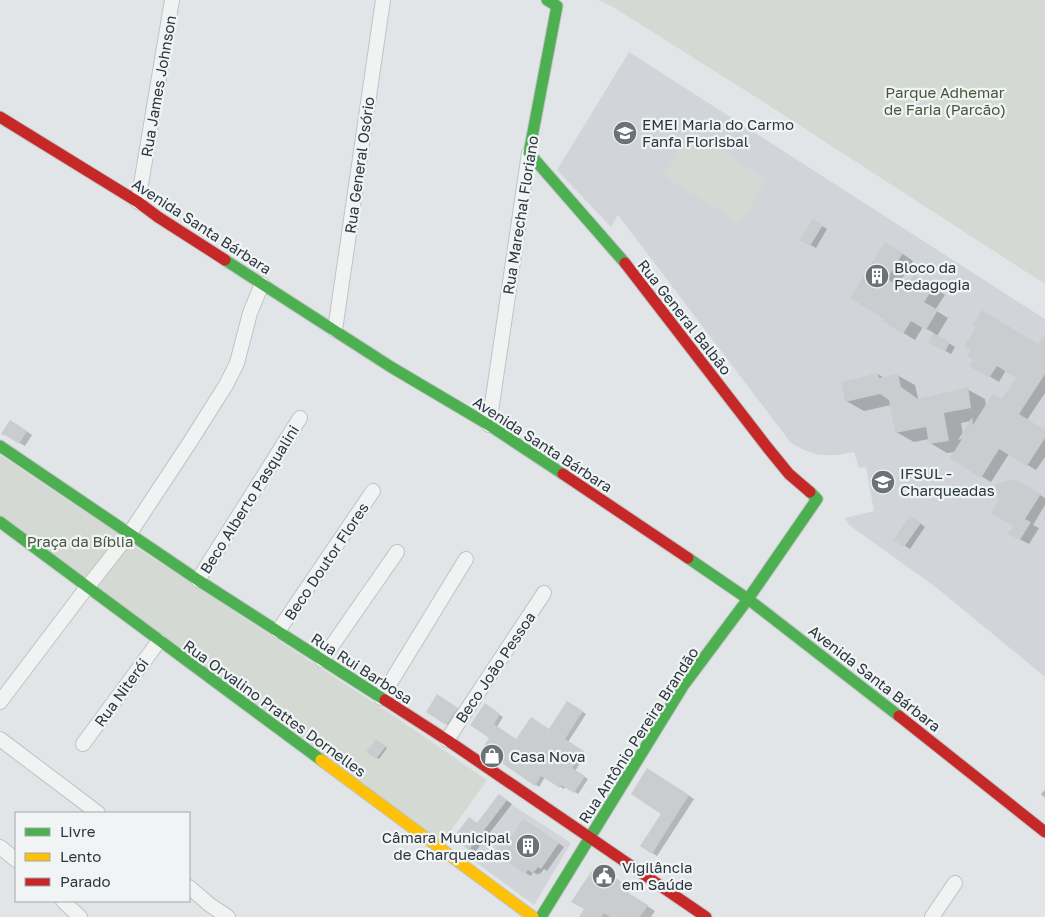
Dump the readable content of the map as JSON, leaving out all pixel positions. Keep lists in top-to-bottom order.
{
  "streets": {
    "street": [
      "Rua James Johnson",
      "Rua General Osório",
      "Rua Marechal Floriano",
      "Avenida Santa Bárbara",
      "Rua General Balbão",
      "Beco Alberto Pasqualini",
      "Beco Doutor Flores",
      "Beco João Pessoa",
      "Rua Rui Barbosa",
      "Rua Niterói",
      "Rua Orvalino Prattes Dornelles",
      "Rua Antônio Pereira Brandão"
    ]
  },
  "crossings": [
    ["Rua James Johnson", "Avenida Santa Bárbara"],
    ["Rua General Osório", "Avenida Santa Bárbara"],
    ["Rua Marechal Floriano", "Avenida Santa Bárbara"],
    ["Rua Marechal Floriano", "Rua General Balbão"],
    ["Avenida Santa Bárbara", "Rua Antônio Pereira Brandão"],
    ["Rua General Balbão", "Rua Antônio Pereira Brandão"],
    ["Beco Alberto Pasqualini", "Rua Rui Barbosa"],
    ["Beco Doutor Flores", "Rua Rui Barbosa"],
    ["Beco João Pessoa", "Rua Rui Barbosa"],
    ["Rua Rui Barbosa", "Rua Antônio Pereira Brandão"],
    ["Rua Niterói", "Rua Orvalino Prattes Dornelles"]
  ],
  "parks": ["Parque Adhemar de Faria (Parcão)", "Praça da Bíblia"],
  "places": {
    "school or university": ["EMEI Maria do Carmo Fanfa Florisbal", "IFSUL - Charqueadas"],
    "building": ["Bloco da Pedagogia", "Câmara Municipal de Charqueadas"],
    "shop": ["Casa Nova"],
    "public building": ["Vigilância em Saúde"]
  },
  "legend": ["Livre", "Lento", "Parado"]
}
